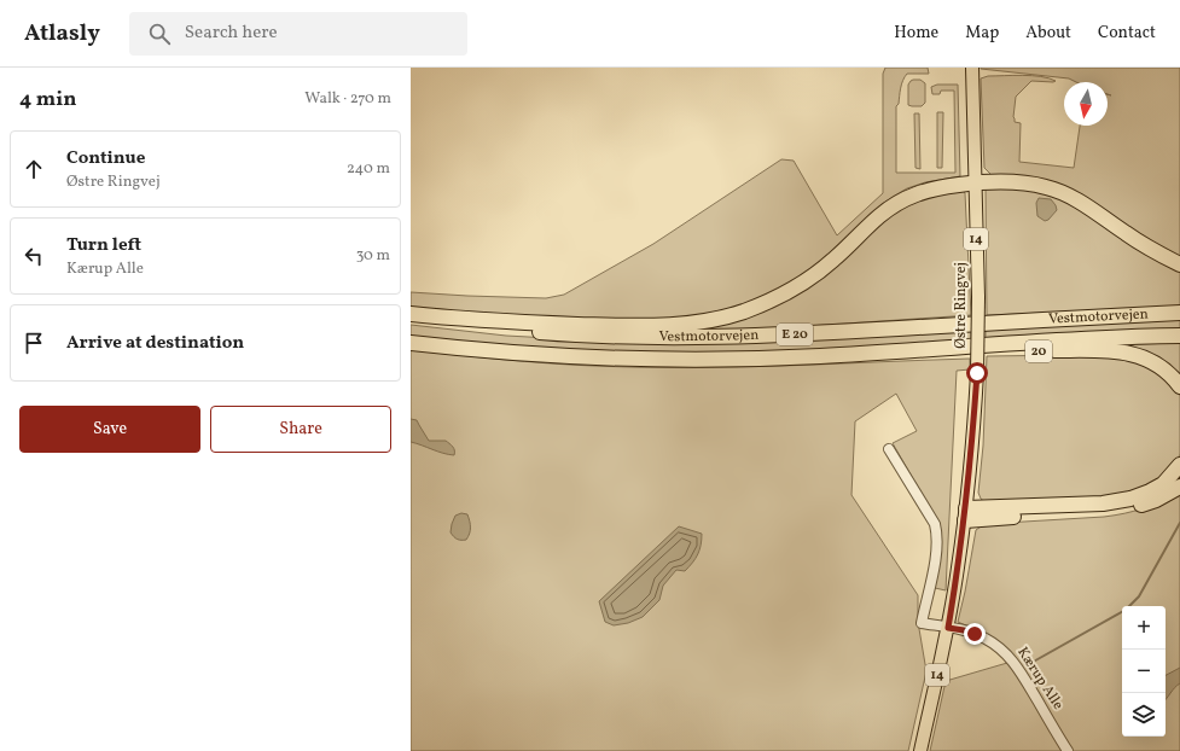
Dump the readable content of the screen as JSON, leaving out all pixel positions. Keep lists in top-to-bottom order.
{
  "streets": {
    "highway": ["Vestmotorvejen", "E 20", "20"],
    "main road": ["14", "Østre Ringvej"],
    "street": ["Kærup Alle"]
  },
  "crossings": [
    ["Østre Ringvej", "Kærup Alle"],
    ["Vestmotorvejen", "20"]
  ],
  "north": "bottom",
  "page": {
    "header": "Atlasly",
    "search": "Search here",
    "nav": [
      "Home",
      "Map",
      "About",
      "Contact"
    ],
    "heading": ["4 min", "Walk · 270 m"],
    "list": [
      ["Continue", "Østre Ringvej", "240 m"],
      ["Turn left", "Kærup Alle", "30 m"],
      "Arrive at destination"
    ],
    "buttons": ["Save", "Share"],
    "map_buttons": ["+", "−"]
  }
}
